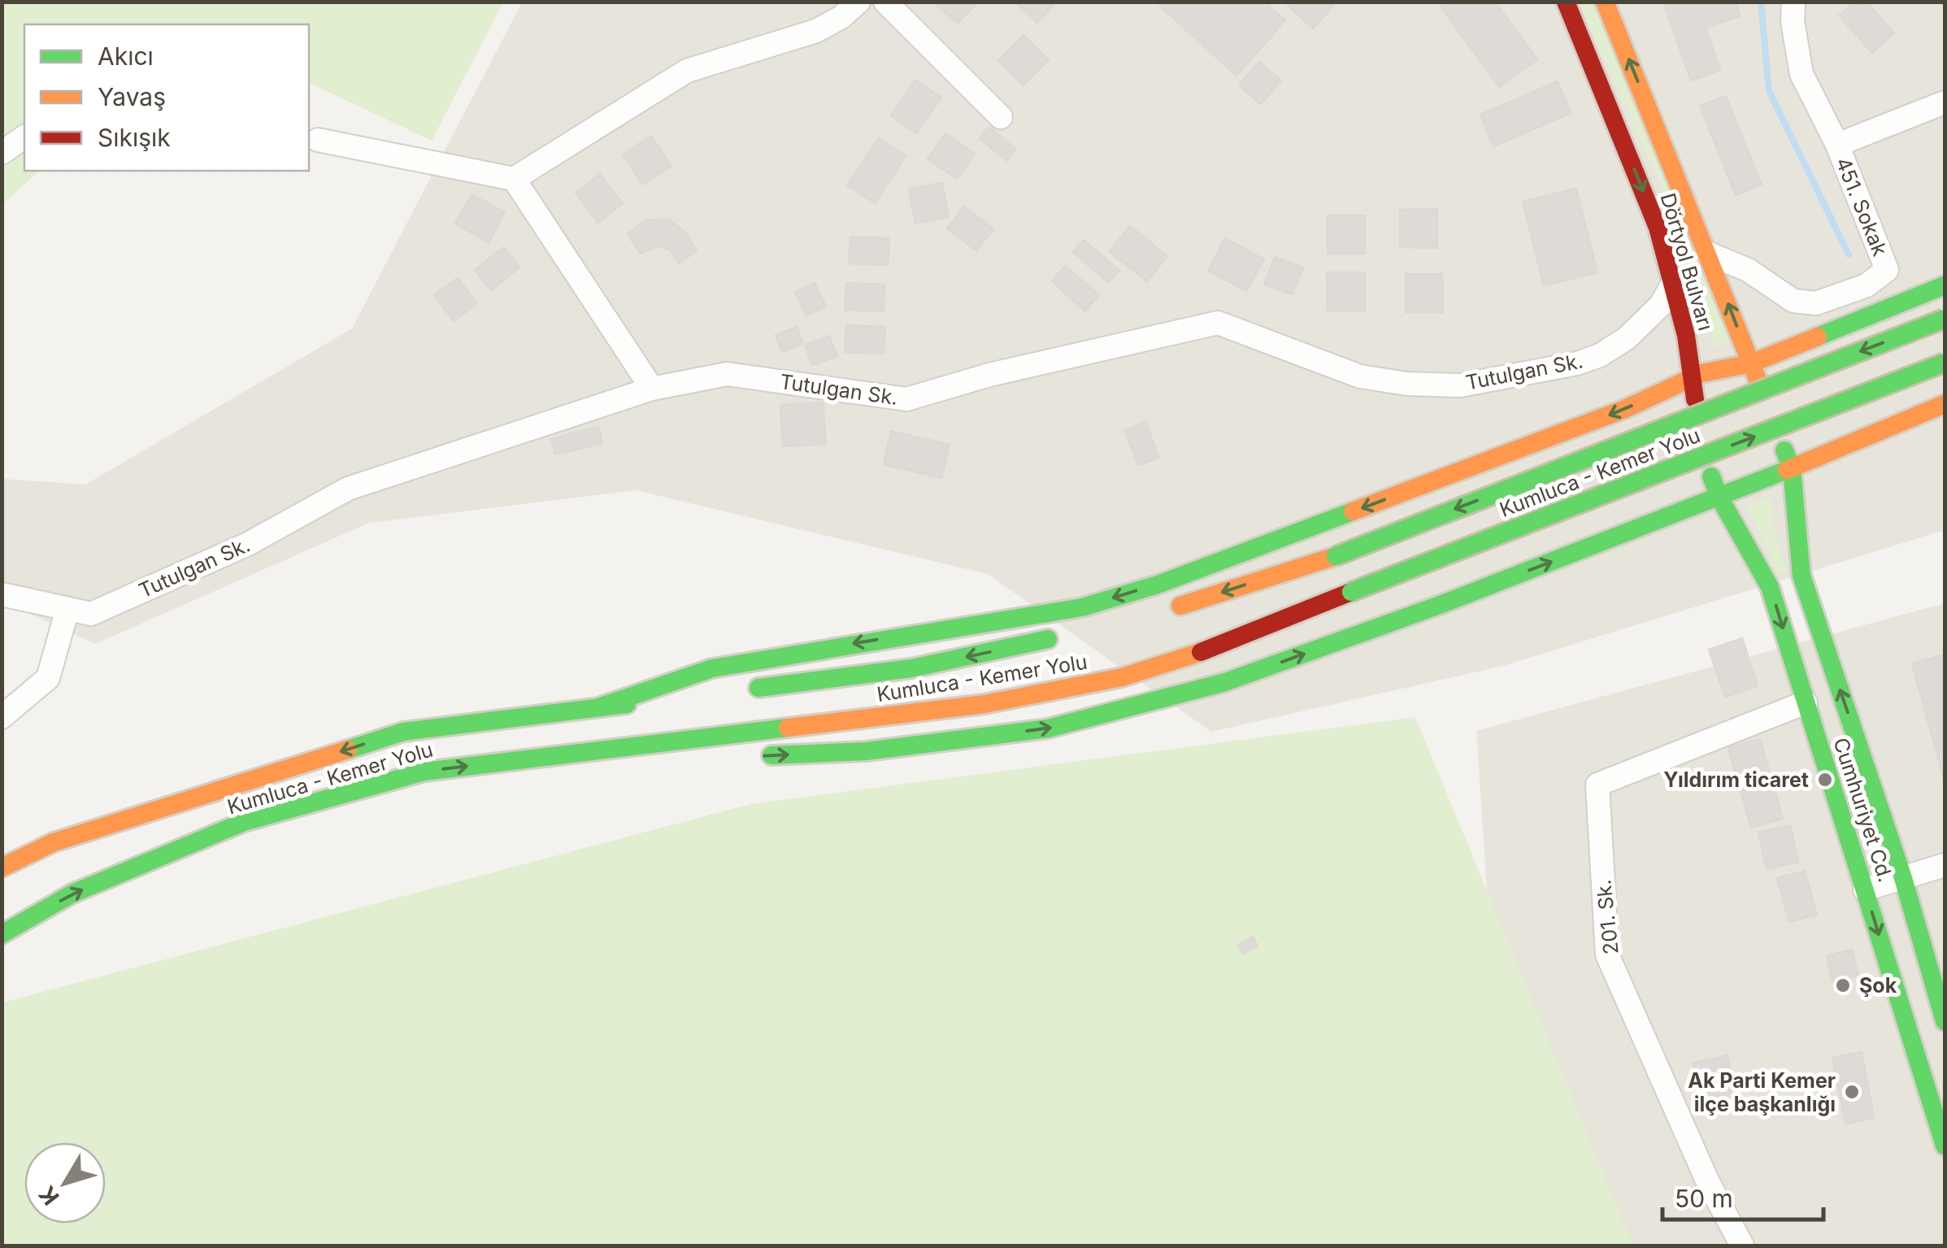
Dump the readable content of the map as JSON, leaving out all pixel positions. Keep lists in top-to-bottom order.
{
  "streets": {
    "main road": ["Dörtyol Bulvarı", "Kumluca - Kemer Yolu", "Cumhuriyet Cd."],
    "street": ["451. Sokak", "Tutulgan Sk.", "201. Sk."]
  },
  "crossings": [
    ["451. Sokak", "Dörtyol Bulvarı"],
    ["Dörtyol Bulvarı", "Tutulgan Sk."],
    ["Dörtyol Bulvarı", "Kumluca - Kemer Yolu"],
    ["Dörtyol Bulvarı", "Cumhuriyet Cd."],
    ["Cumhuriyet Cd.", "201. Sk."]
  ],
  "places": ["Yıldırım ticaret", "Şok", "Ak Parti Kemer ilçe başkanlığı"],
  "legend": ["Akıcı", "Yavaş", "Sıkışık"],
  "scale_bar": "50 m",
  "north": "bottom left"
}
